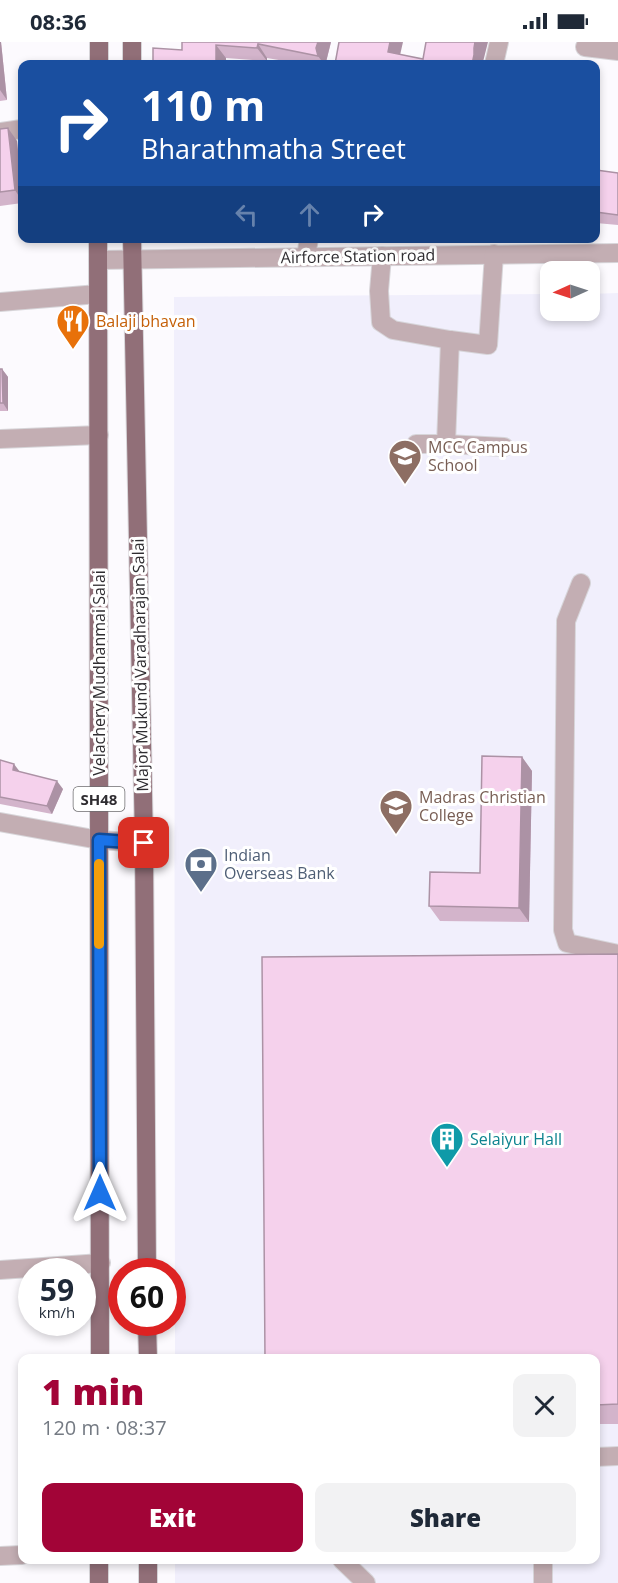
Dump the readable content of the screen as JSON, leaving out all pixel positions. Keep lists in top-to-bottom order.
{
  "streets": {
    "main road": ["Major Mukund Varadharajan Salai", "Velachery Mudhanmai Salai", "SH48"],
    "street": ["Airforce Station road"]
  },
  "crossings": [
    ["Airforce Station road", "Major Mukund Varadharajan Salai"],
    ["Airforce Station road", "Velachery Mudhanmai Salai"]
  ],
  "places": {
    "restaurant": ["Balaji bhavan"],
    "school or university": ["MCC Campus School", "Madras Christian College"],
    "bank": ["Indian Overseas Bank"],
    "building": ["Selaiyur Hall"]
  },
  "north": "left",
  "page": {
    "status": "08:36",
    "turn": ["110 m", "Bharathmatha Street"],
    "speed": "59 km/h",
    "limit": "60",
    "heading": ["1 min", "120 m · 08:37"],
    "buttons": ["Exit", "Share"]
  }
}
